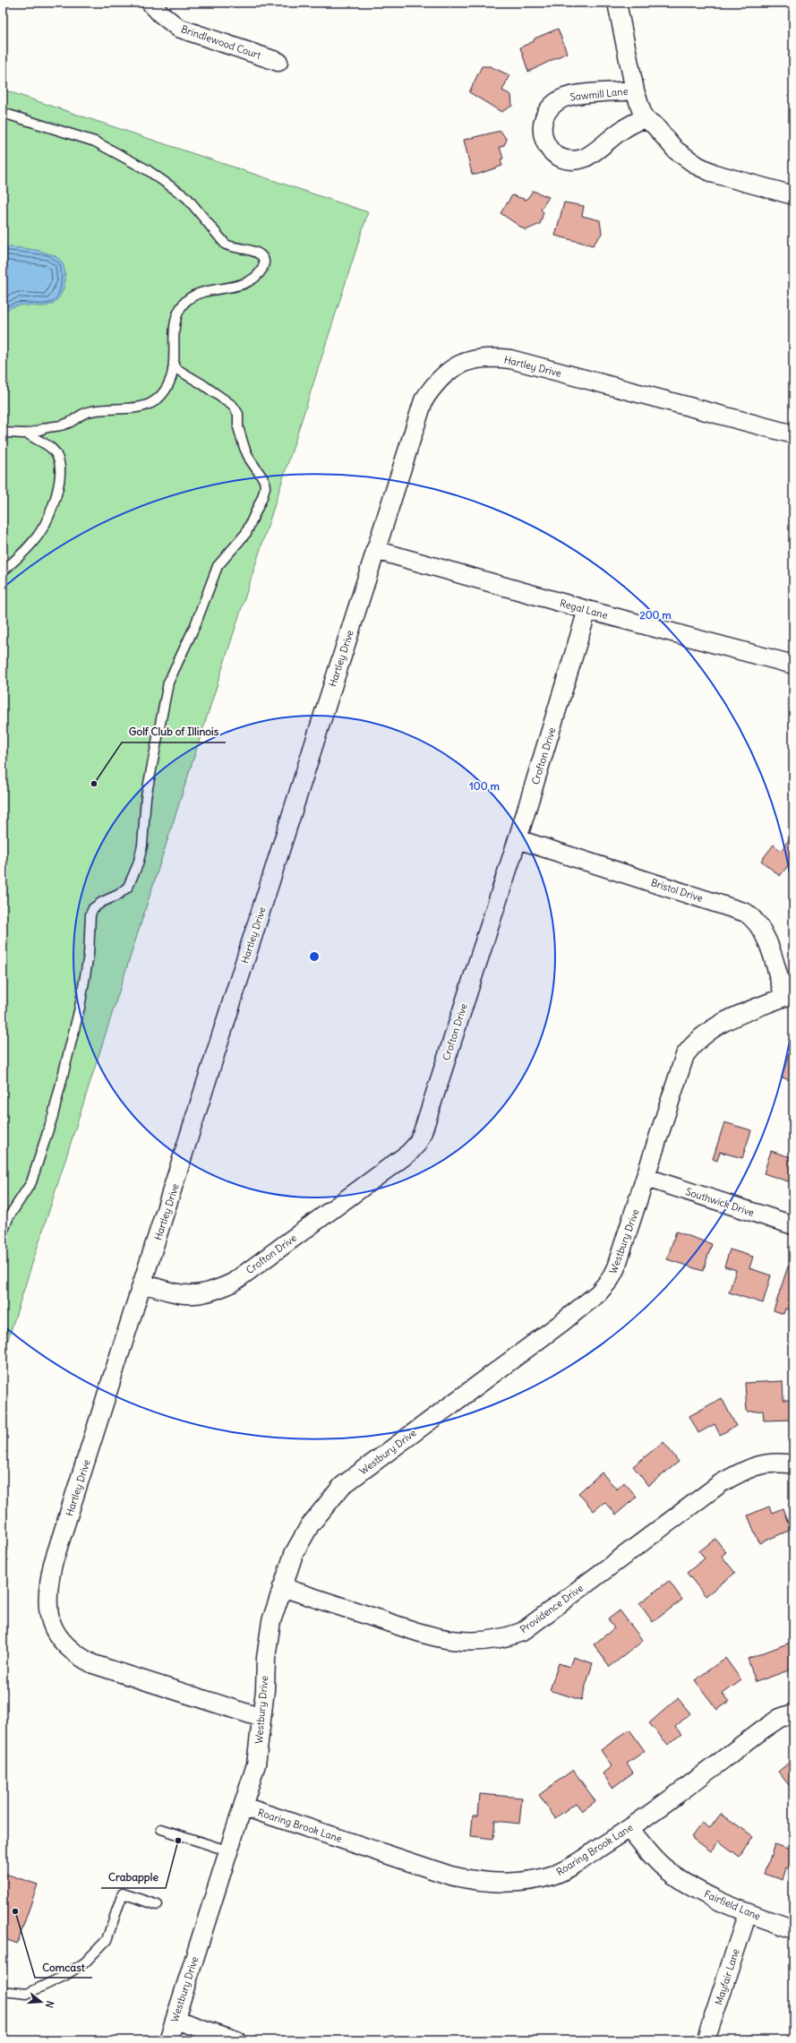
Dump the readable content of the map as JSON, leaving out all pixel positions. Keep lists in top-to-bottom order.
{
  "streets": {
    "street": [
      "Brindlewood Court",
      "Sawmill Lane",
      "Hartley Drive",
      "Regal Lane",
      "Crofton Drive",
      "Bristol Drive",
      "Southwick Drive",
      "Westbury Drive",
      "Providence Drive",
      "Roaring Brook Lane",
      "Fairfield Lane",
      "Mayfair Lane"
    ]
  },
  "crossings": [
    ["Hartley Drive", "Regal Lane"],
    ["Hartley Drive", "Crofton Drive"],
    ["Hartley Drive", "Westbury Drive"],
    ["Regal Lane", "Crofton Drive"],
    ["Crofton Drive", "Bristol Drive"],
    ["Bristol Drive", "Westbury Drive"],
    ["Southwick Drive", "Westbury Drive"],
    ["Westbury Drive", "Providence Drive"],
    ["Westbury Drive", "Roaring Brook Lane"],
    ["Roaring Brook Lane", "Fairfield Lane"],
    ["Fairfield Lane", "Mayfair Lane"]
  ],
  "places": ["Golf Club of Illinois", "Crabapple", "Comcast"],
  "north": "right",
  "rings": ["200 m", "100 m"]
}
